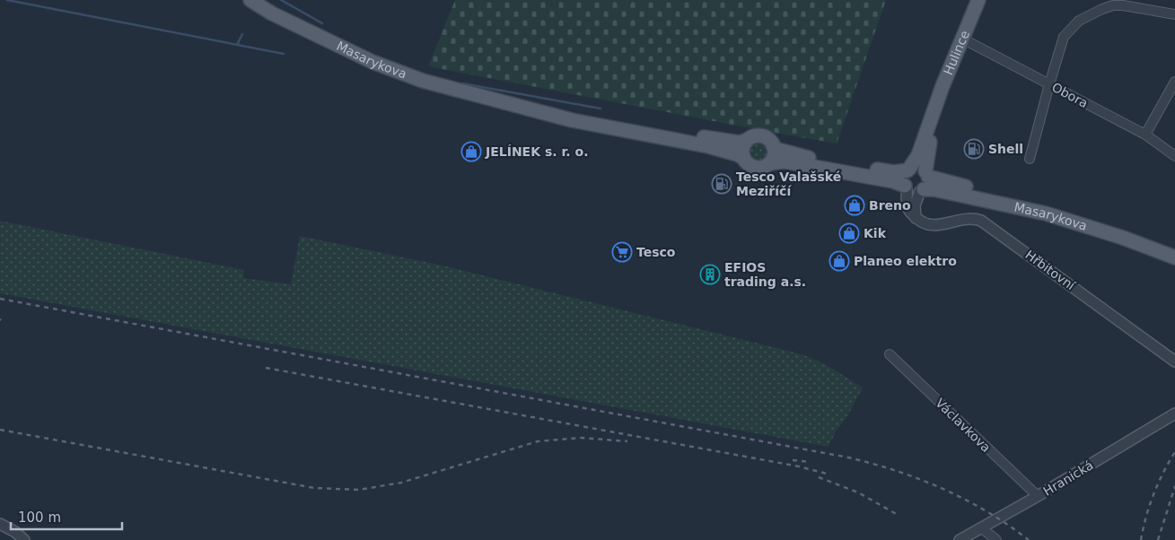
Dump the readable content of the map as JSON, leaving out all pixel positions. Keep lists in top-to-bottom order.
{
  "streets": {
    "main road": ["Hulince", "Masarykova"],
    "street": [
      "Obora",
      "Hřbitovní",
      "Václavkova",
      "Hranická"
    ]
  },
  "crossings": [
    ["Hulince", "Masarykova"],
    ["Hulince", "Obora"],
    ["Hulince", "Hřbitovní"],
    ["Masarykova", "Hřbitovní"],
    ["Václavkova", "Hranická"]
  ],
  "places": {
    "fuel station": ["Shell", "Tesco Valašské Meziříčí"],
    "shop": [
      "JELÍNEK s. r. o.",
      "Breno",
      "Kik",
      "Planeo elektro"
    ],
    "supermarket": ["Tesco"],
    "building": ["EFIOS trading a.s."]
  },
  "scale_bar": "100 m"
}
